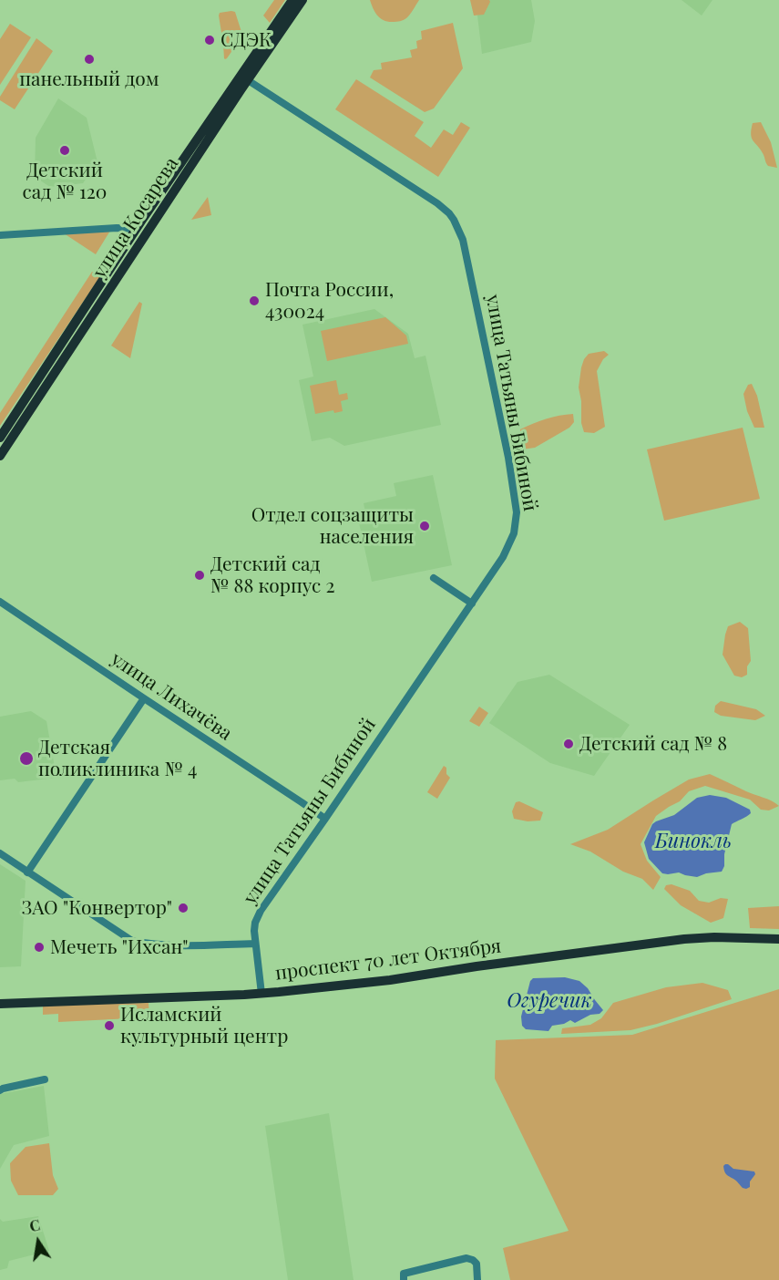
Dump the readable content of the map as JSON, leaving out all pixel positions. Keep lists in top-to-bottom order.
{
  "streets": {
    "main road": ["улица Косарева", "проспект 70 лет Октября"],
    "street": ["улица Татьяны Бибиной", "улица Лихачёва"]
  },
  "crossings": [
    ["улица Косарева", "улица Татьяны Бибиной"],
    ["улица Татьяны Бибиной", "улица Лихачёва"],
    ["улица Татьяны Бибиной", "проспект 70 лет Октября"]
  ],
  "water": ["Бинокль", "Огуречик"],
  "places": [
    "СДЭК",
    "панельный дом",
    "Детский сад № 120",
    "Почта России, 430024",
    "Отдел соцзащиты населения",
    "Детский сад № 88 корпус 2",
    "Детский сад № 8",
    "Детская поликлиника № 4",
    "ЗАО \"Конвертор\"",
    "Мечеть \"Ихсан\"",
    "Исламский культурный центр"
  ],
  "north": "top"
}
